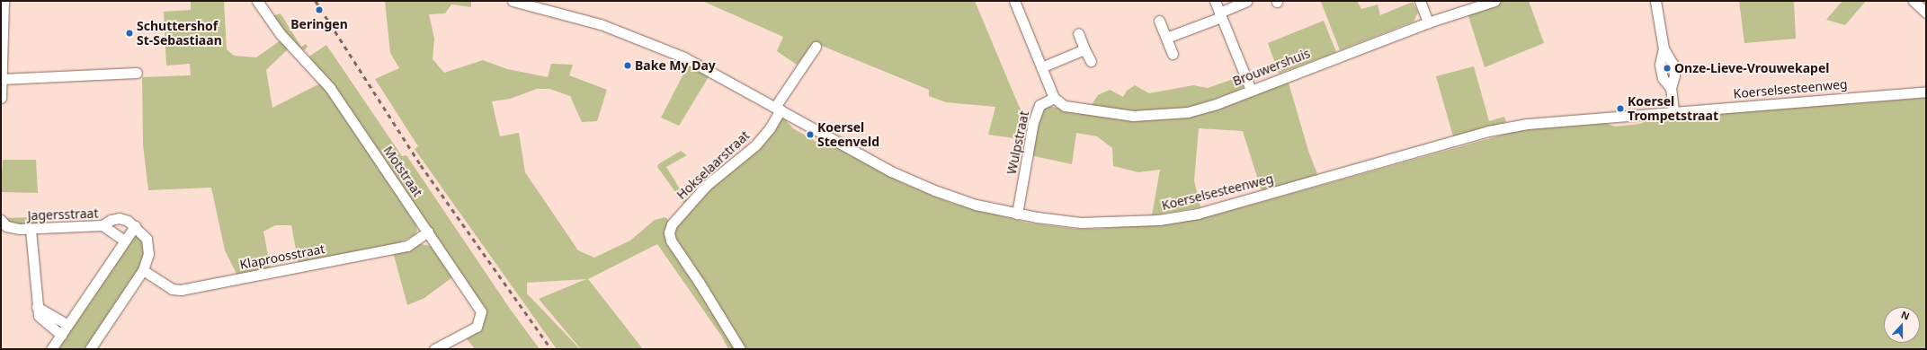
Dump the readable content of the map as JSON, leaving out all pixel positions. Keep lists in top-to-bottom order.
{
  "streets": {
    "street": [
      "Brouwershuis",
      "Koerselsesteenweg",
      "Wulpstraat",
      "Hokselaarstraat",
      "Motstraat",
      "Jagersstraat",
      "Klaproosstraat"
    ]
  },
  "crossings": [
    ["Brouwershuis", "Wulpstraat"],
    ["Koerselsesteenweg", "Wulpstraat"],
    ["Koerselsesteenweg", "Hokselaarstraat"],
    ["Motstraat", "Klaproosstraat"]
  ],
  "places": [
    "Beringen",
    "Schuttershof St-Sebastiaan",
    "Bake My Day",
    "Onze-Lieve-Vrouwekapel",
    "Koersel Trompetstraat",
    "Koersel Steenveld"
  ],
  "north": "top"
}
